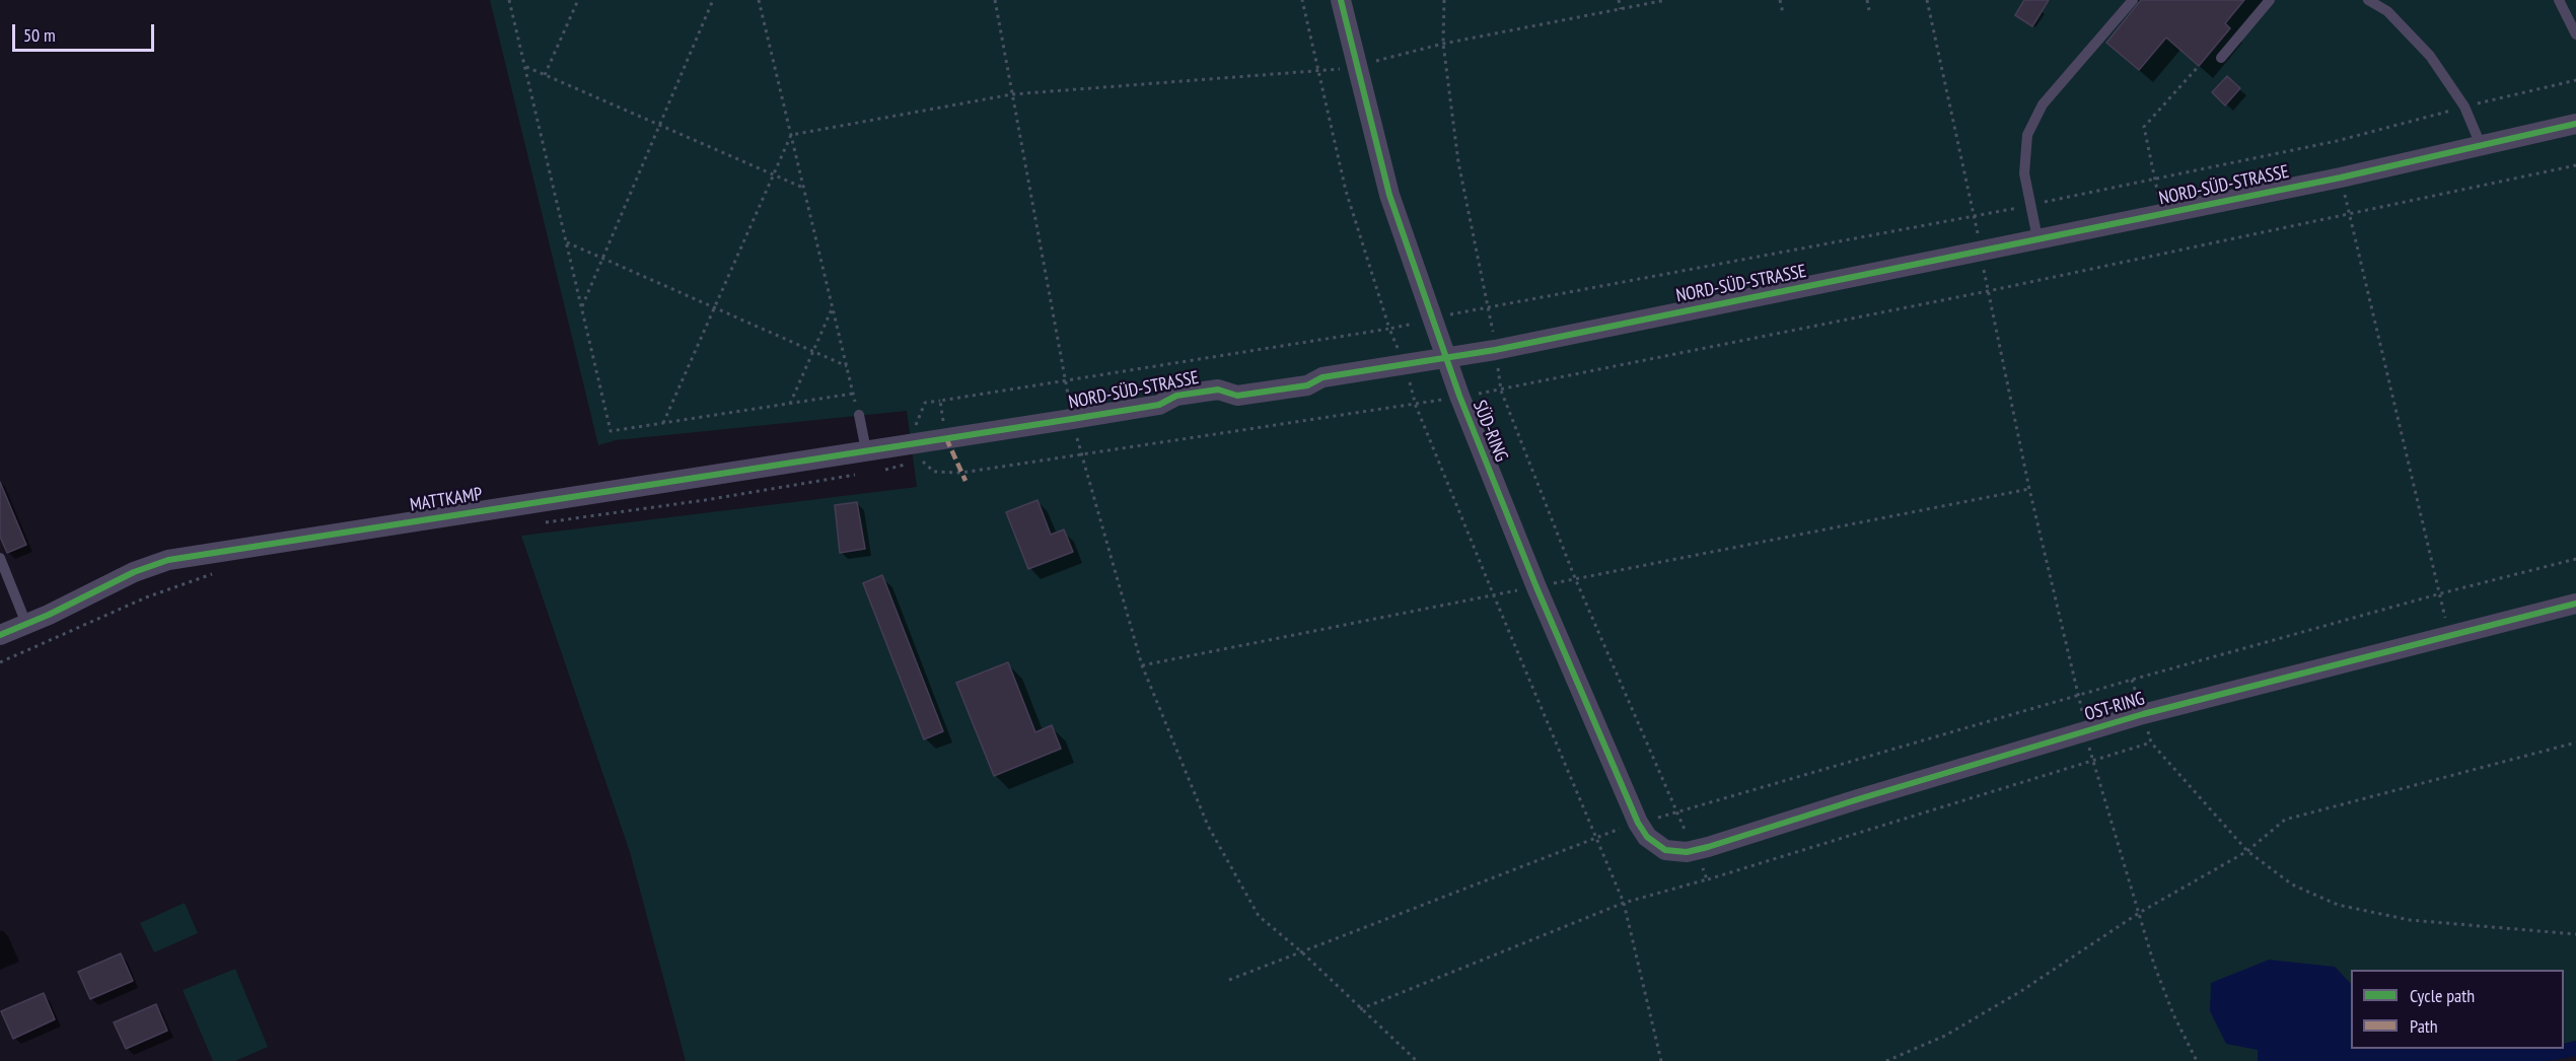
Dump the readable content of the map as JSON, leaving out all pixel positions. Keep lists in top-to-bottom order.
{
  "streets": {
    "street": [
      "NORD-SÜD-STRASSE",
      "SÜD-RING",
      "MATTKAMP",
      "OST-RING"
    ]
  },
  "crossings": [
    ["NORD-SÜD-STRASSE", "SÜD-RING"],
    ["NORD-SÜD-STRASSE", "MATTKAMP"],
    ["SÜD-RING", "OST-RING"]
  ],
  "legend": ["Cycle path", "Path"],
  "scale_bar": "50 m"
}
